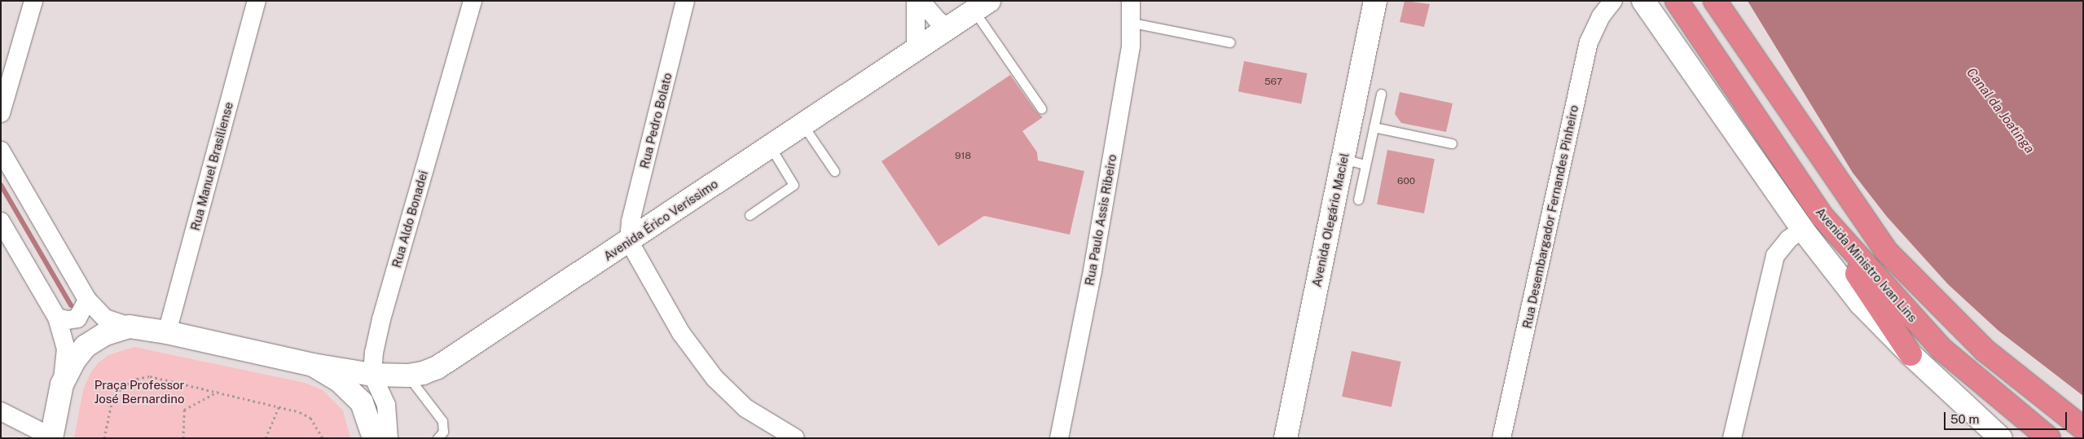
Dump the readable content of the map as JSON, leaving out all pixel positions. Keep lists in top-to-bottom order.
{
  "streets": {
    "highway": ["Avenida Ministro Ivan Lins"],
    "main road": ["Avenida Érico Veríssimo", "Avenida Olegário Maciel"],
    "street": [
      "Rua Pedro Bolato",
      "Rua Manuel Brasiliense",
      "Rua Desembargador Fernandes Pinheiro",
      "Rua Aldo Bonadei",
      "Rua Paulo Assis Ribeiro"
    ]
  },
  "crossings": [
    ["Rua Pedro Bolato", "Avenida Érico Veríssimo"],
    ["Rua Aldo Bonadei", "Avenida Érico Veríssimo"]
  ],
  "water": ["Canal da Joatinga"],
  "parks": ["Praça Professor José Bernardino"],
  "house_numbers": ["567", "918", "600"],
  "scale_bar": "50 m"
}
